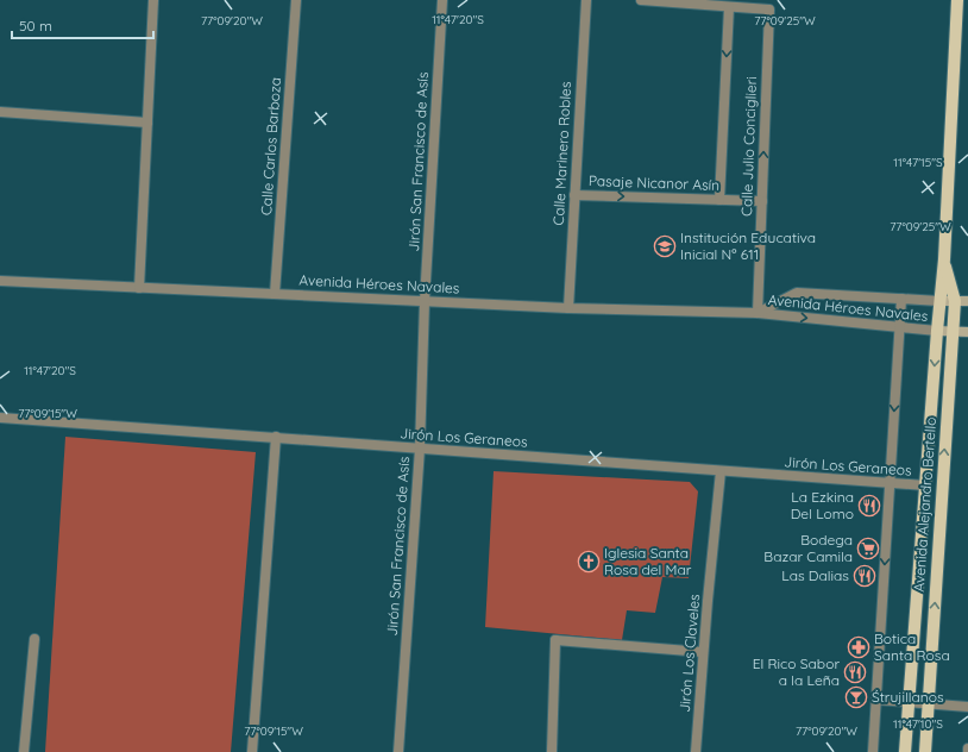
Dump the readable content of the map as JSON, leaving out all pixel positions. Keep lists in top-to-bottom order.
{
  "streets": {
    "main road": ["Avenida Alejandro Bertello"],
    "street": [
      "Calle Carlos Barboza",
      "Calle Julio Conciglieri",
      "Calle Marinero Robles",
      "Jirón San Francisco de Asís",
      "Pasaje Nicanor Asín",
      "Avenida Héroes Navales",
      "Jirón Los Geraneos",
      "Jirón Los Claveles"
    ]
  },
  "crossings": [
    ["Calle Carlos Barboza", "Avenida Héroes Navales"],
    ["Calle Julio Conciglieri", "Pasaje Nicanor Asín"],
    ["Calle Julio Conciglieri", "Avenida Héroes Navales"],
    ["Calle Marinero Robles", "Pasaje Nicanor Asín"],
    ["Calle Marinero Robles", "Avenida Héroes Navales"],
    ["Jirón San Francisco de Asís", "Avenida Héroes Navales"],
    ["Jirón San Francisco de Asís", "Jirón Los Geraneos"],
    ["Avenida Héroes Navales", "Avenida Alejandro Bertello"],
    ["Jirón Los Geraneos", "Avenida Alejandro Bertello"],
    ["Jirón Los Geraneos", "Jirón Los Claveles"]
  ],
  "one_way": ["Pasaje Nicanor Asín"],
  "places": {
    "school or university": ["Institución Educativa Inicial Nº 611"],
    "restaurant": ["La Ezkina Del Lomo", "Las Dalias", "El Rico Sabor a la Leña"],
    "supermarket": ["Bodega Bazar Camila"],
    "church": ["Iglesia Santa Rosa del Mar"],
    "pharmacy": ["Botica Santa Rosa"],
    "bar": ["Śtrujillanos"]
  },
  "scale_bar": "50 m",
  "coordinates": [
    "11°47'20\"S",
    "77°09'20\"W",
    "77°09'25\"W",
    "11°47'15\"S",
    "77°09'15\"W",
    "11°47'10\"S"
  ]
}
